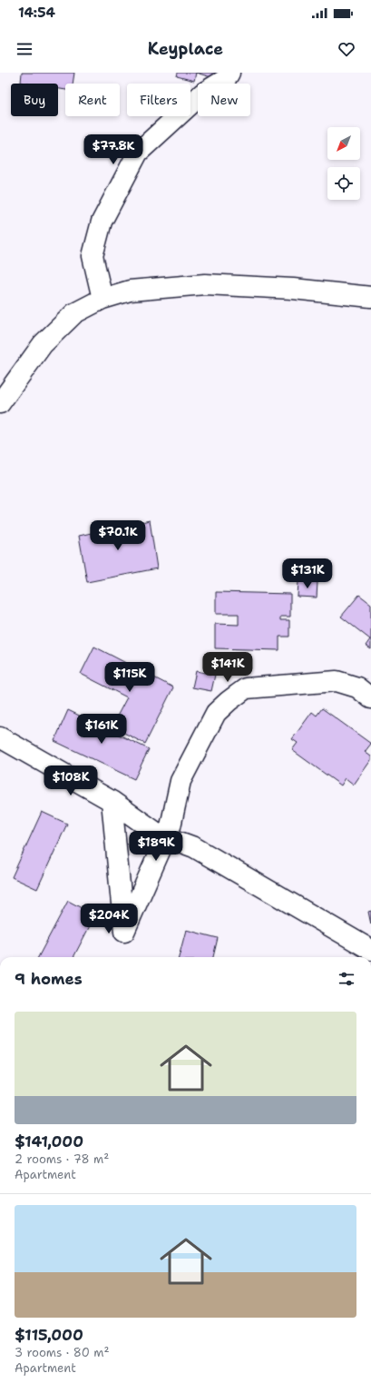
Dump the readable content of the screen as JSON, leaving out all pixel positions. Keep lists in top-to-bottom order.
{
  "north": "bottom left",
  "page": {
    "status": "14:54",
    "header": "Keyplace",
    "chip": [
      "Buy",
      "Rent",
      "Filters",
      "New"
    ],
    "price": [
      "$77.8K",
      "$70.1K",
      "$131K",
      "$141K",
      "$115K",
      "$161K",
      "$108K",
      "$189K",
      "$204K"
    ],
    "heading": "9 homes",
    "list": [
      {
        "name": "$141,000",
        "note": "2 rooms · 78 m² · Apartment"
      },
      {
        "name": "$115,000",
        "note": "3 rooms · 80 m² · Apartment"
      }
    ]
  }
}
